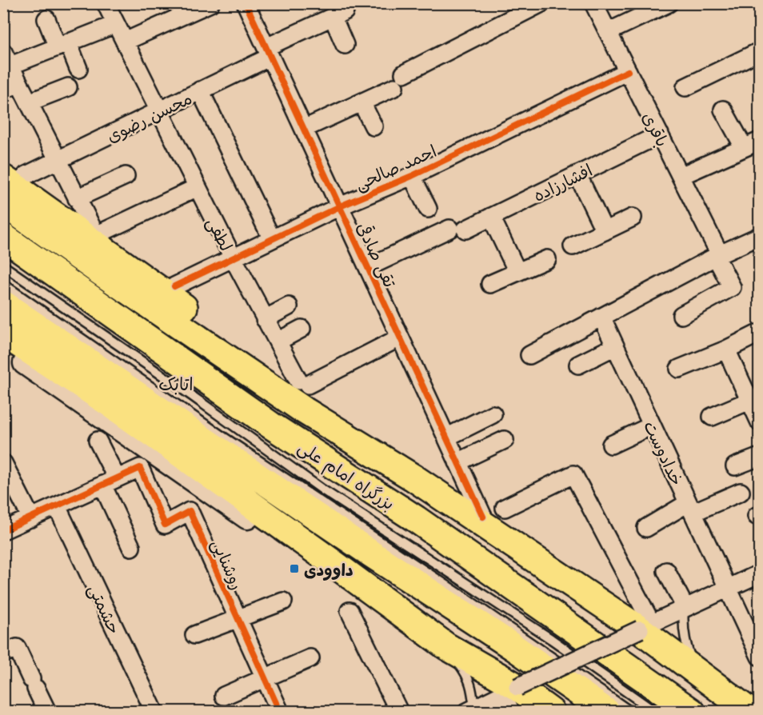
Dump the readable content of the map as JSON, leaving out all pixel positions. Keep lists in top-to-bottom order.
{
  "streets": {
    "highway": ["بزرگراه امام علی"],
    "street": [
      "محسن رضوی",
      "باقری",
      "احمد صالحی",
      "افشارزاده",
      "لطفی",
      "تقی صادقی",
      "خدادوست",
      "روشنایی",
      "حشمتی"
    ]
  },
  "crossings": [
    ["محسن رضوی", "لطفی"],
    ["محسن رضوی", "تقی صادقی"],
    ["باقری", "احمد صالحی"],
    ["باقری", "افشارزاده"],
    ["احمد صالحی", "لطفی"],
    ["احمد صالحی", "تقی صادقی"],
    ["افشارزاده", "تقی صادقی"],
    ["لطفی", "تقی صادقی"]
  ],
  "districts": ["اتابک"],
  "places": {
    "transit": ["داوودی"]
  }
}
